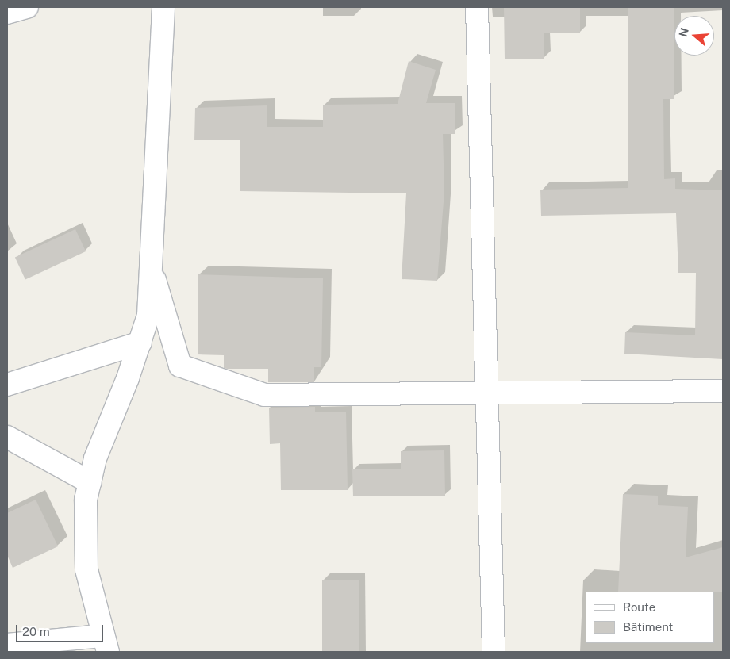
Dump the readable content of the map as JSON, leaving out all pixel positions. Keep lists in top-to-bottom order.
{
  "legend": ["Route", "Bâtiment"],
  "scale_bar": "20 m",
  "north": "left"
}
